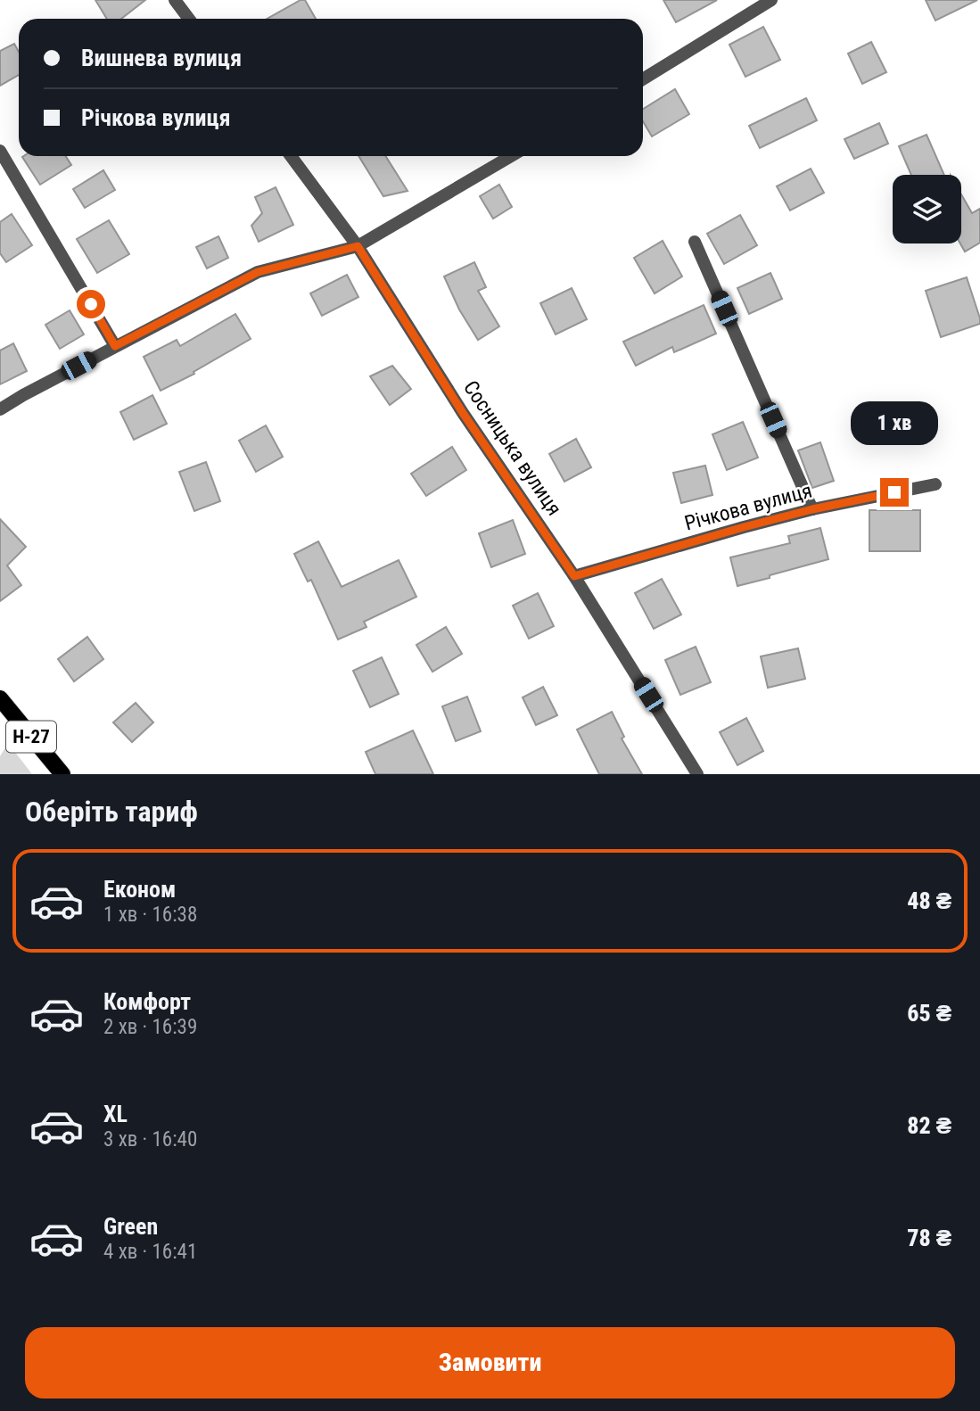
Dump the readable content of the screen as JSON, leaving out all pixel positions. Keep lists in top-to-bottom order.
{
  "streets": {
    "main road": ["Н-27"],
    "street": ["Сосницька вулиця", "Річкова вулиця"]
  },
  "crossings": [
    ["Сосницька вулиця", "Річкова вулиця"]
  ],
  "page": {
    "banner": ["Вишнева вулиця", "Річкова вулиця"],
    "bubble": "1 хв",
    "heading": "Оберіть тариф",
    "list": [
      {
        "name": "Економ",
        "note": "1 хв · 16:38",
        "value": "48 ₴"
      },
      {
        "name": "Комфорт",
        "note": "2 хв · 16:39",
        "value": "65 ₴"
      },
      {
        "name": "XL",
        "note": "3 хв · 16:40",
        "value": "82 ₴"
      },
      {
        "name": "Green",
        "note": "4 хв · 16:41",
        "value": "78 ₴"
      }
    ],
    "buttons": "Замовити"
  }
}
